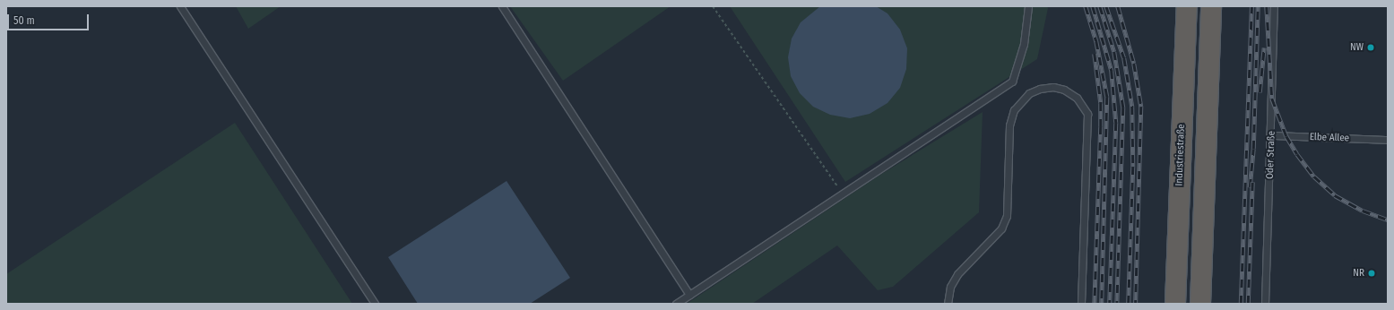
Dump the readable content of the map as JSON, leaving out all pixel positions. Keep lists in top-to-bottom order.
{
  "streets": {
    "highway": ["Industriestraße"],
    "lane": ["Elbe Allee", "Oder Straße"]
  },
  "crossings": [
    ["Elbe Allee", "Oder Straße"]
  ],
  "places": ["NW", "NR"],
  "scale_bar": "50 m"
}
